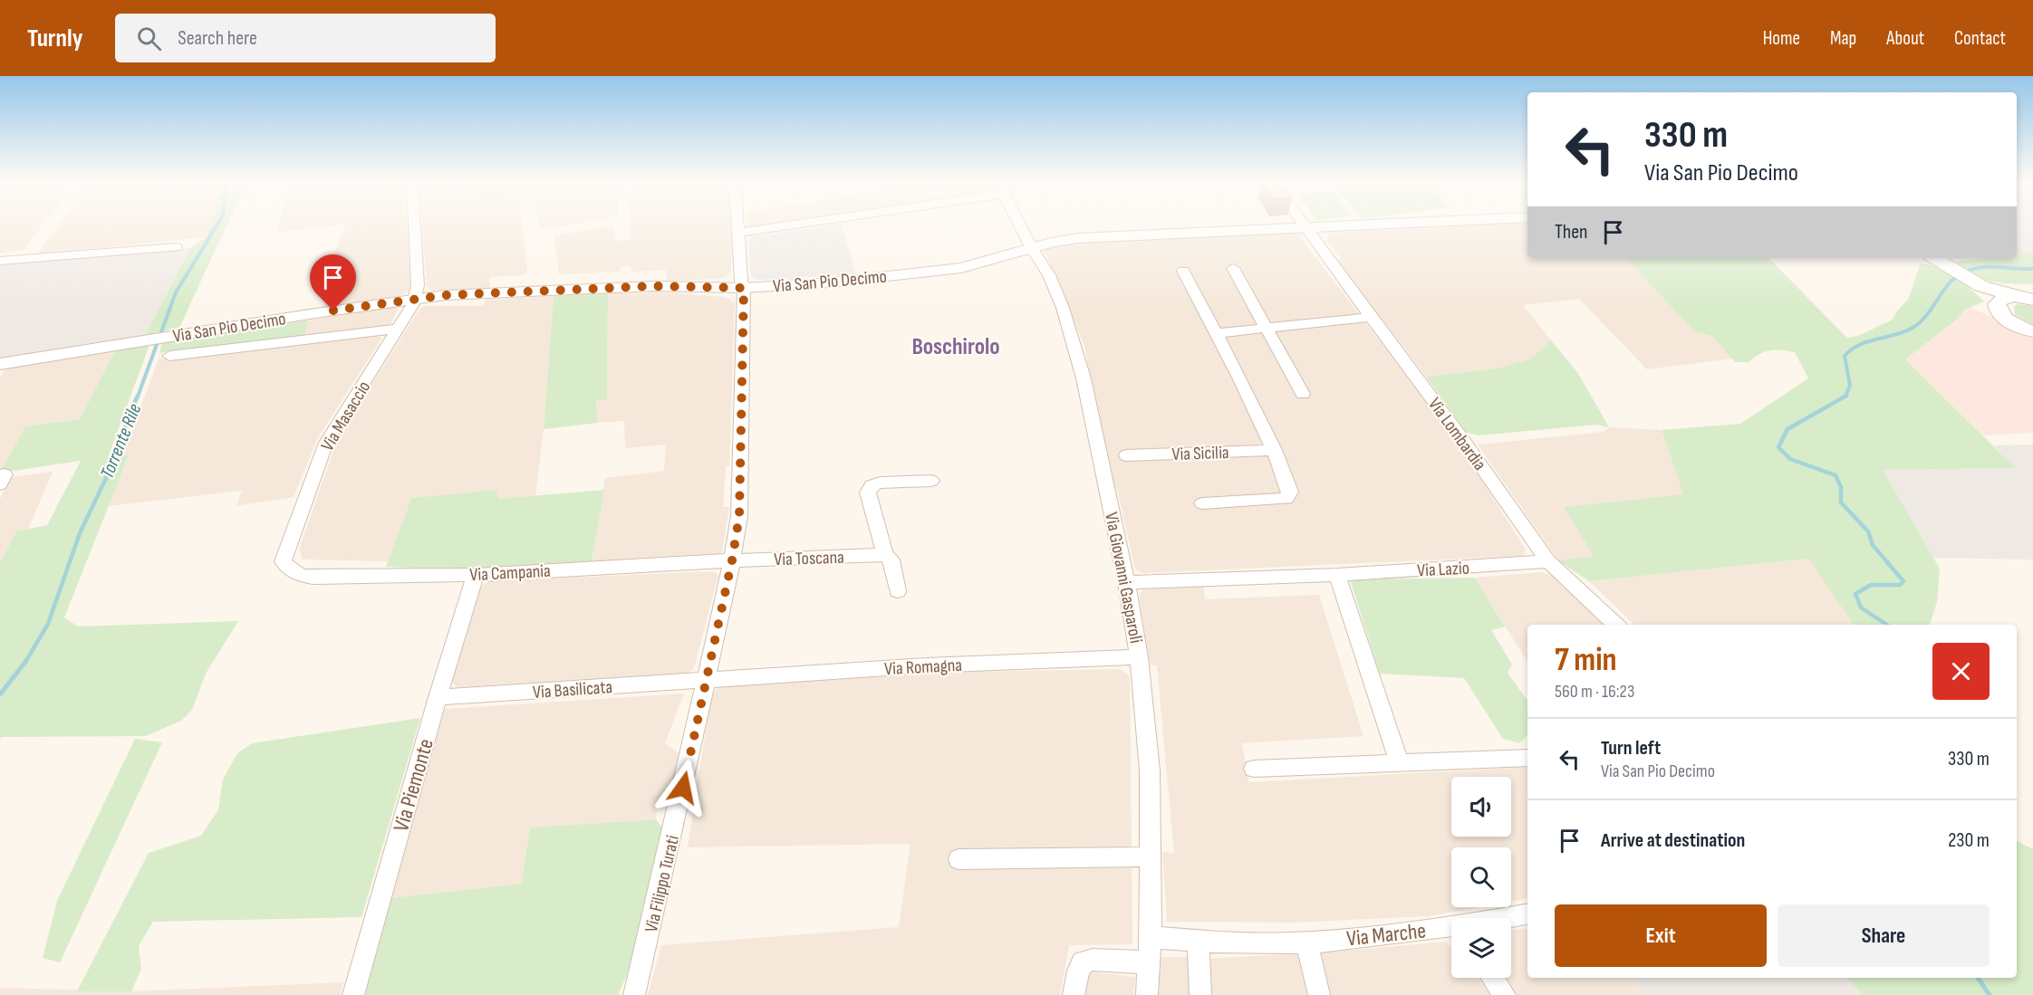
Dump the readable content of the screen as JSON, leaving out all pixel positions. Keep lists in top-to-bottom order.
{
  "streets": {
    "street": [
      "Via San Pio Decimo",
      "Via Masaccio",
      "Via Lombardia",
      "Via Sicilia",
      "Via Toscana",
      "Via Lazio",
      "Via Campania",
      "Via Giovanni Gasparoli",
      "Via Romagna",
      "Via Basilicata",
      "Via Piemonte",
      "Via Filippo Turati",
      "Via Marche"
    ]
  },
  "crossings": [
    ["Via San Pio Decimo", "Via Masaccio"],
    ["Via San Pio Decimo", "Via Lombardia"],
    ["Via San Pio Decimo", "Via Giovanni Gasparoli"],
    ["Via San Pio Decimo", "Via Filippo Turati"],
    ["Via Masaccio", "Via Campania"],
    ["Via Lombardia", "Via Lazio"],
    ["Via Toscana", "Via Campania"],
    ["Via Toscana", "Via Filippo Turati"],
    ["Via Lazio", "Via Giovanni Gasparoli"],
    ["Via Campania", "Via Piemonte"],
    ["Via Campania", "Via Filippo Turati"],
    ["Via Giovanni Gasparoli", "Via Romagna"],
    ["Via Giovanni Gasparoli", "Via Marche"],
    ["Via Romagna", "Via Basilicata"],
    ["Via Romagna", "Via Filippo Turati"],
    ["Via Basilicata", "Via Piemonte"],
    ["Via Basilicata", "Via Filippo Turati"]
  ],
  "districts": ["Boschirolo"],
  "water": ["Torrente Rile"],
  "page": {
    "header": "Turnly",
    "search": "Search here",
    "nav": [
      "Home",
      "Map",
      "About",
      "Contact"
    ],
    "turn": ["330 m", "Via San Pio Decimo"],
    "then": "Then",
    "heading": ["7 min", "560 m · 16:23"],
    "list": [
      {
        "name": "Turn left",
        "note": "Via San Pio Decimo",
        "value": "330 m"
      },
      {
        "name": "Arrive at destination",
        "value": "230 m"
      }
    ],
    "buttons": ["Exit", "Share"]
  }
}
